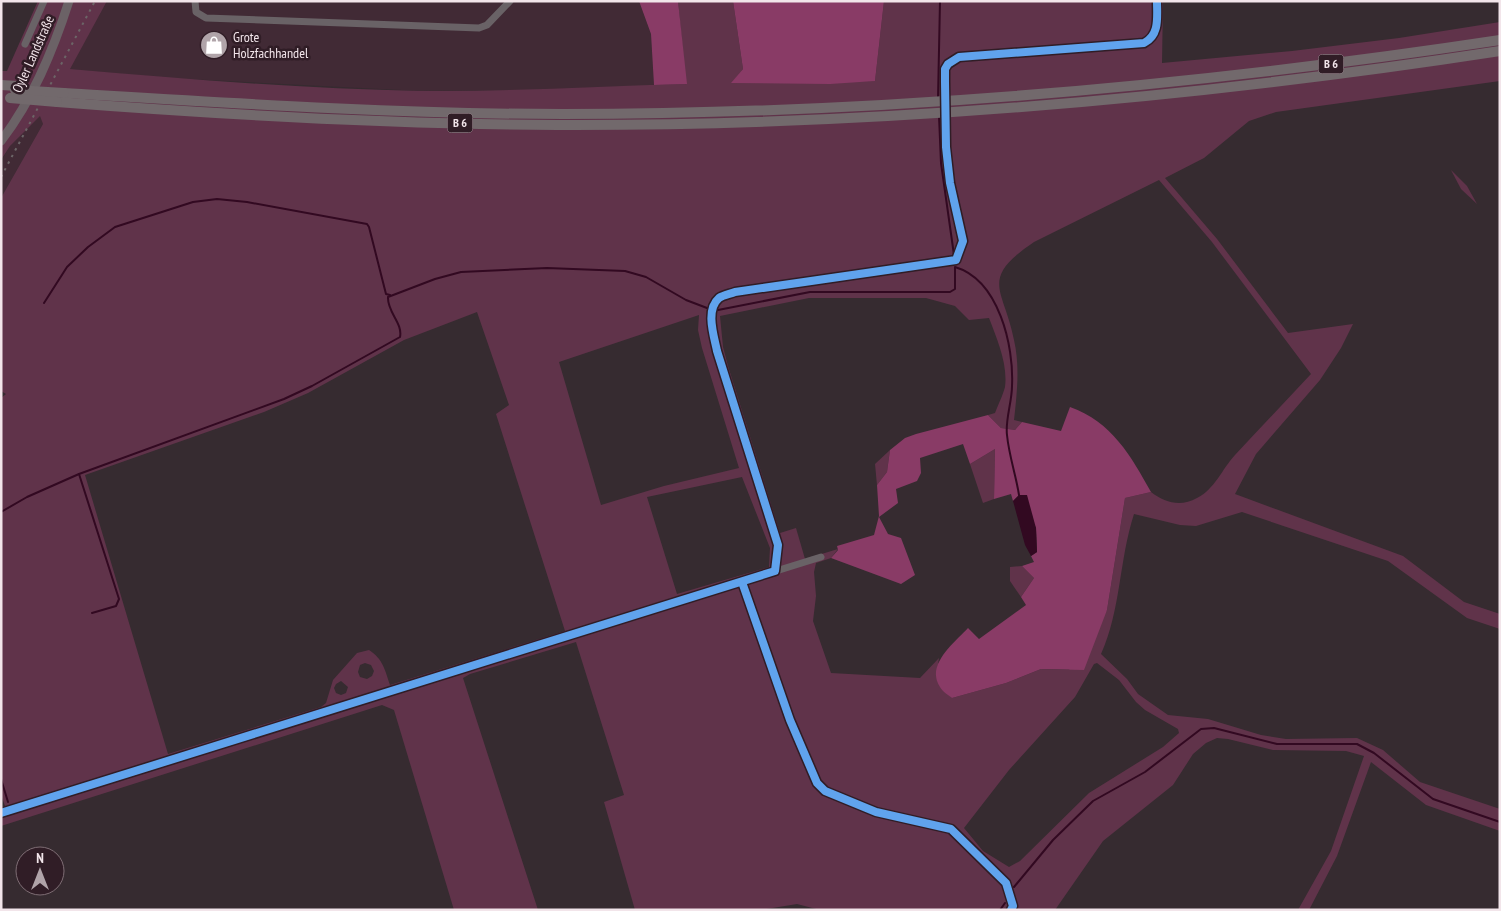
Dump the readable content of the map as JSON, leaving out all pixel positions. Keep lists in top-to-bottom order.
{
  "streets": {
    "highway": ["B 6"],
    "main road": ["Oyler Landstraße"]
  },
  "places": {
    "shop": ["Grote Holzfachhandel"]
  },
  "north": "top"
}
